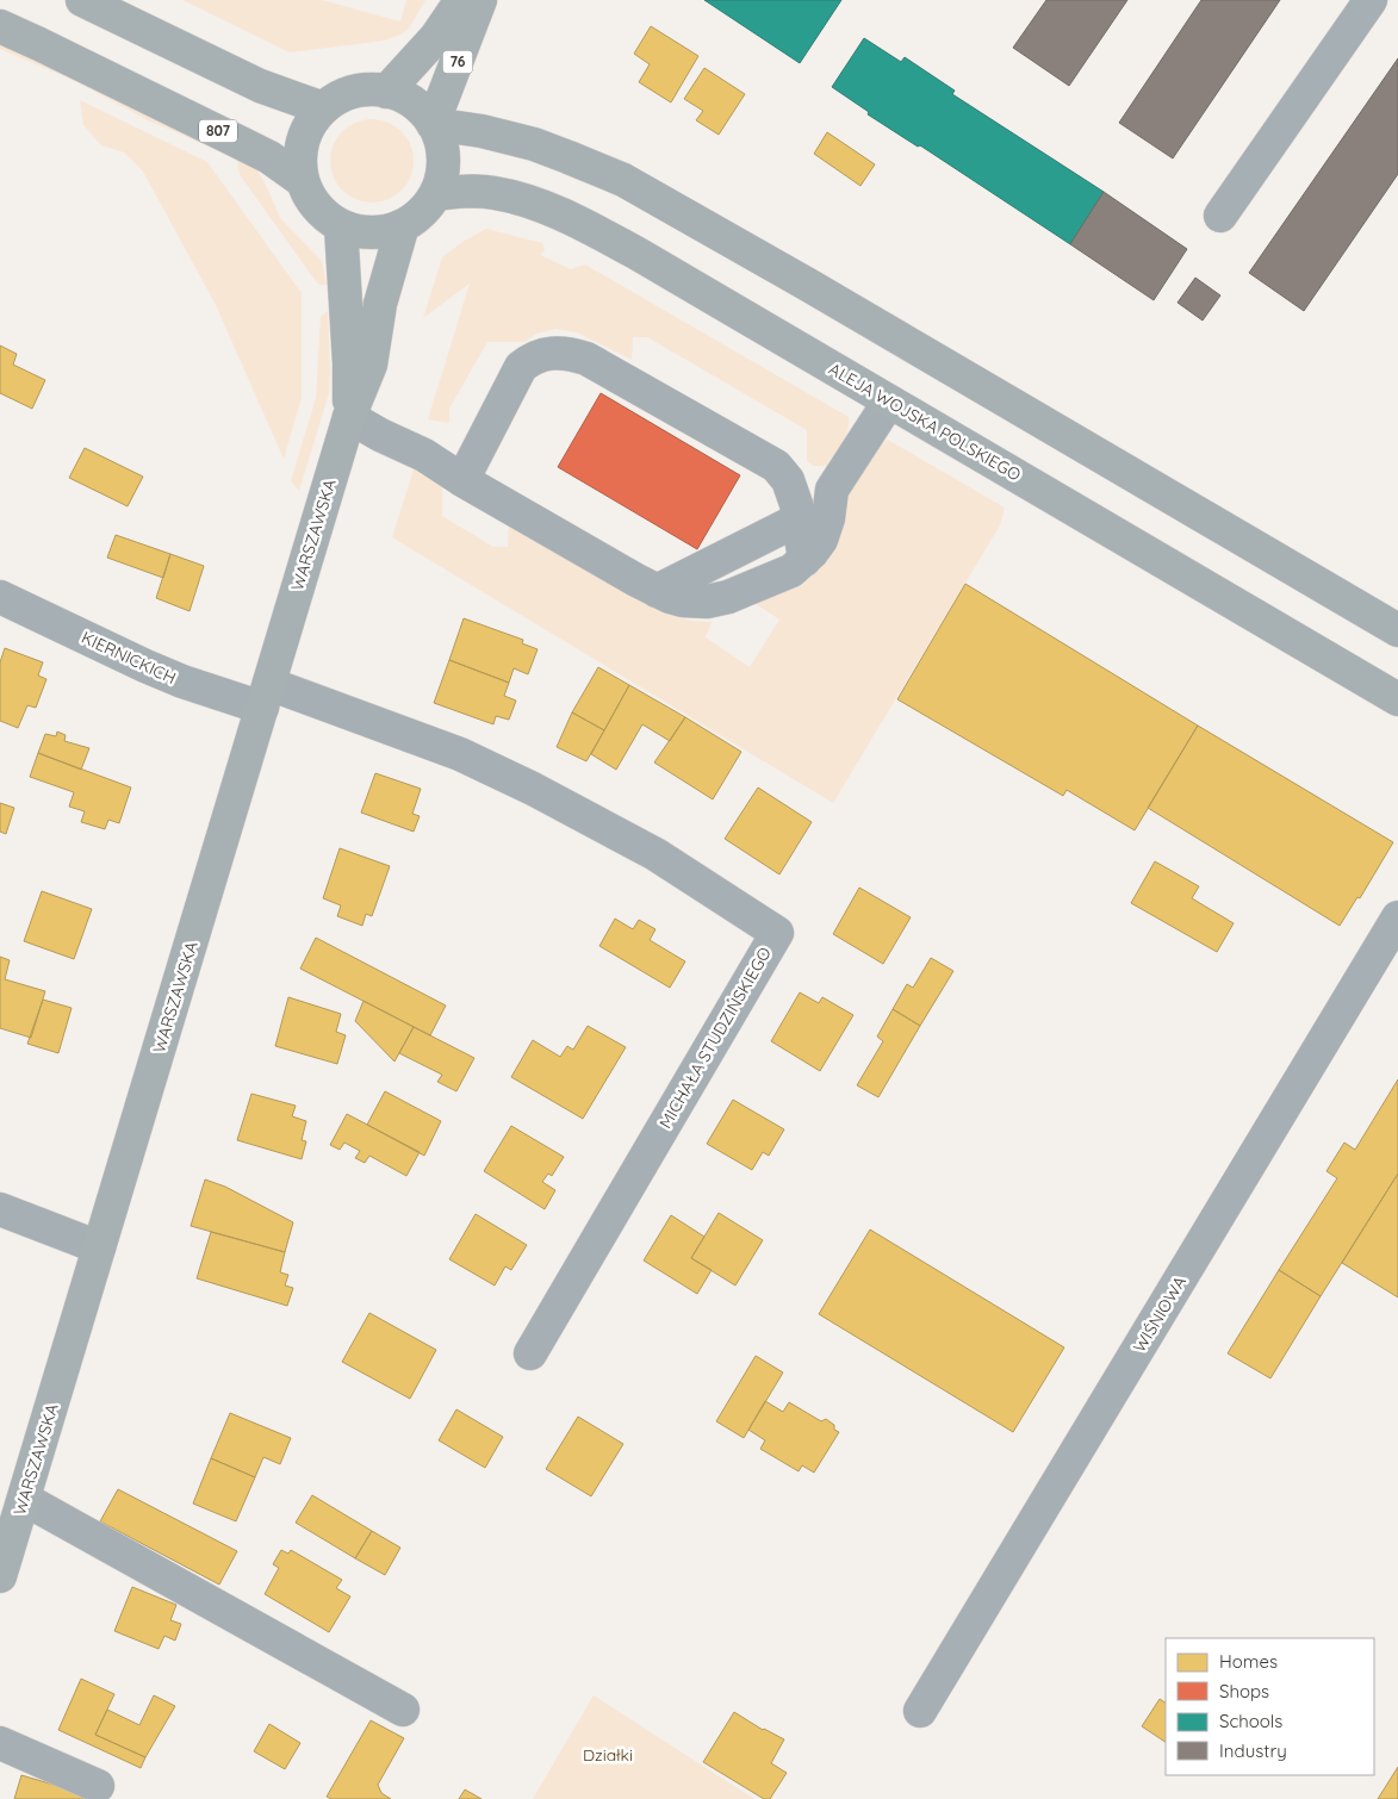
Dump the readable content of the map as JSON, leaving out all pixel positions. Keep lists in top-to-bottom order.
{
  "streets": {
    "main road": [
      "76",
      "807",
      "ALEJA WOJSKA POLSKIEGO",
      "WARSZAWSKA"
    ],
    "street": ["KIERNICKICH", "MICHAŁA STUDZIŃSKIEGO", "WIŚNIOWA"]
  },
  "crossings": [
    ["76", "807"],
    ["76", "ALEJA WOJSKA POLSKIEGO"],
    ["76", "WARSZAWSKA"],
    ["807", "ALEJA WOJSKA POLSKIEGO"],
    ["807", "WARSZAWSKA"],
    ["ALEJA WOJSKA POLSKIEGO", "WARSZAWSKA"],
    ["WARSZAWSKA", "KIERNICKICH"],
    ["WARSZAWSKA", "MICHAŁA STUDZIŃSKIEGO"],
    ["KIERNICKICH", "MICHAŁA STUDZIŃSKIEGO"]
  ],
  "parks": ["Działki"],
  "legend": [
    "Homes",
    "Shops",
    "Schools",
    "Industry"
  ]
}
